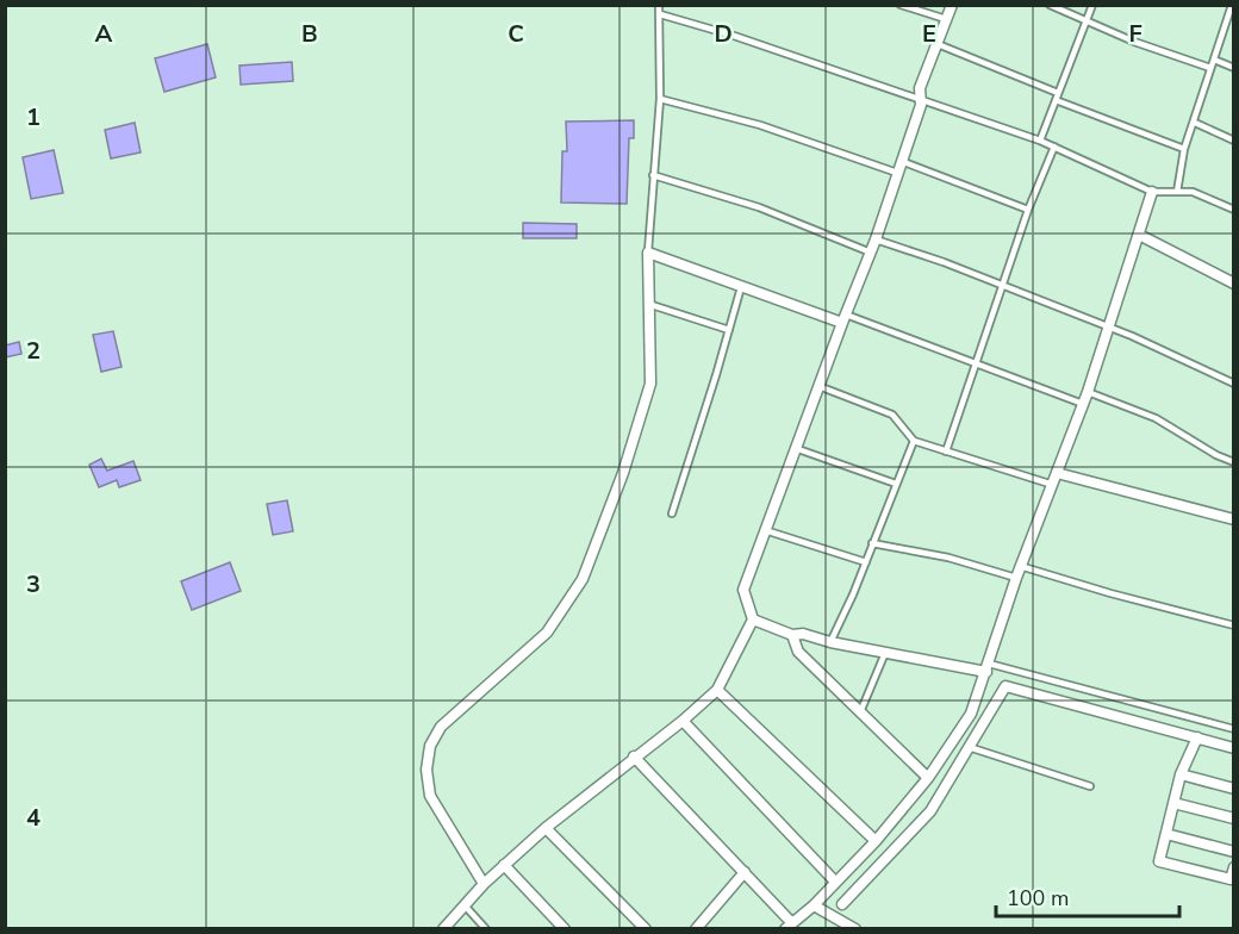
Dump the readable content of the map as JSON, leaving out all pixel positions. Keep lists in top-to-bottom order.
{
  "scale_bar": "100 m",
  "grid": {
    "columns": [
      "A",
      "B",
      "C",
      "D",
      "E",
      "F"
    ],
    "rows": [
      "1",
      "2",
      "3",
      "4"
    ]
  }
}
